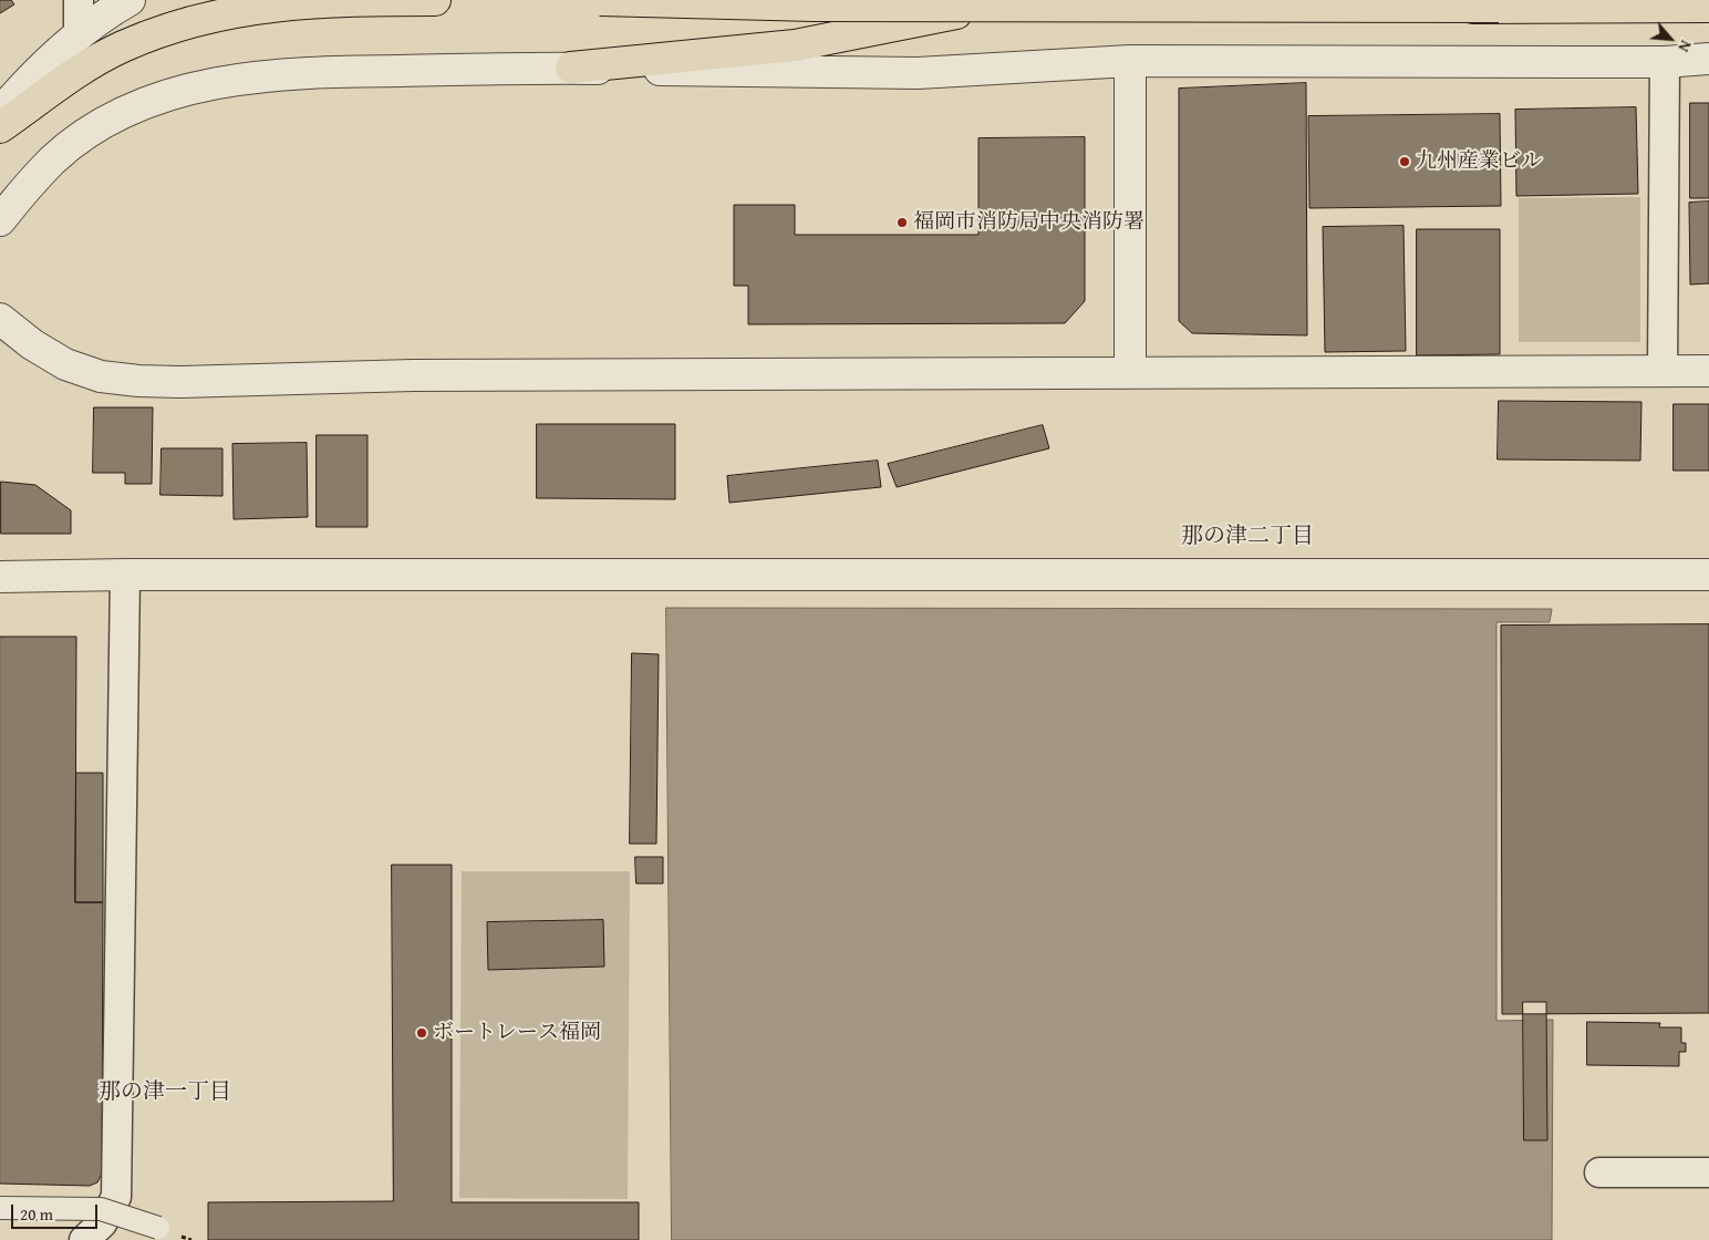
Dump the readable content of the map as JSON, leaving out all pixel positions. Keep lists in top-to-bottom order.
{
  "districts": ["那の津二丁目", "那の津一丁目"],
  "places": ["九州産業ビル", "福岡市消防局中央消防署", "ボートレース福岡"],
  "scale_bar": "20 m",
  "north": "bottom right"
}
